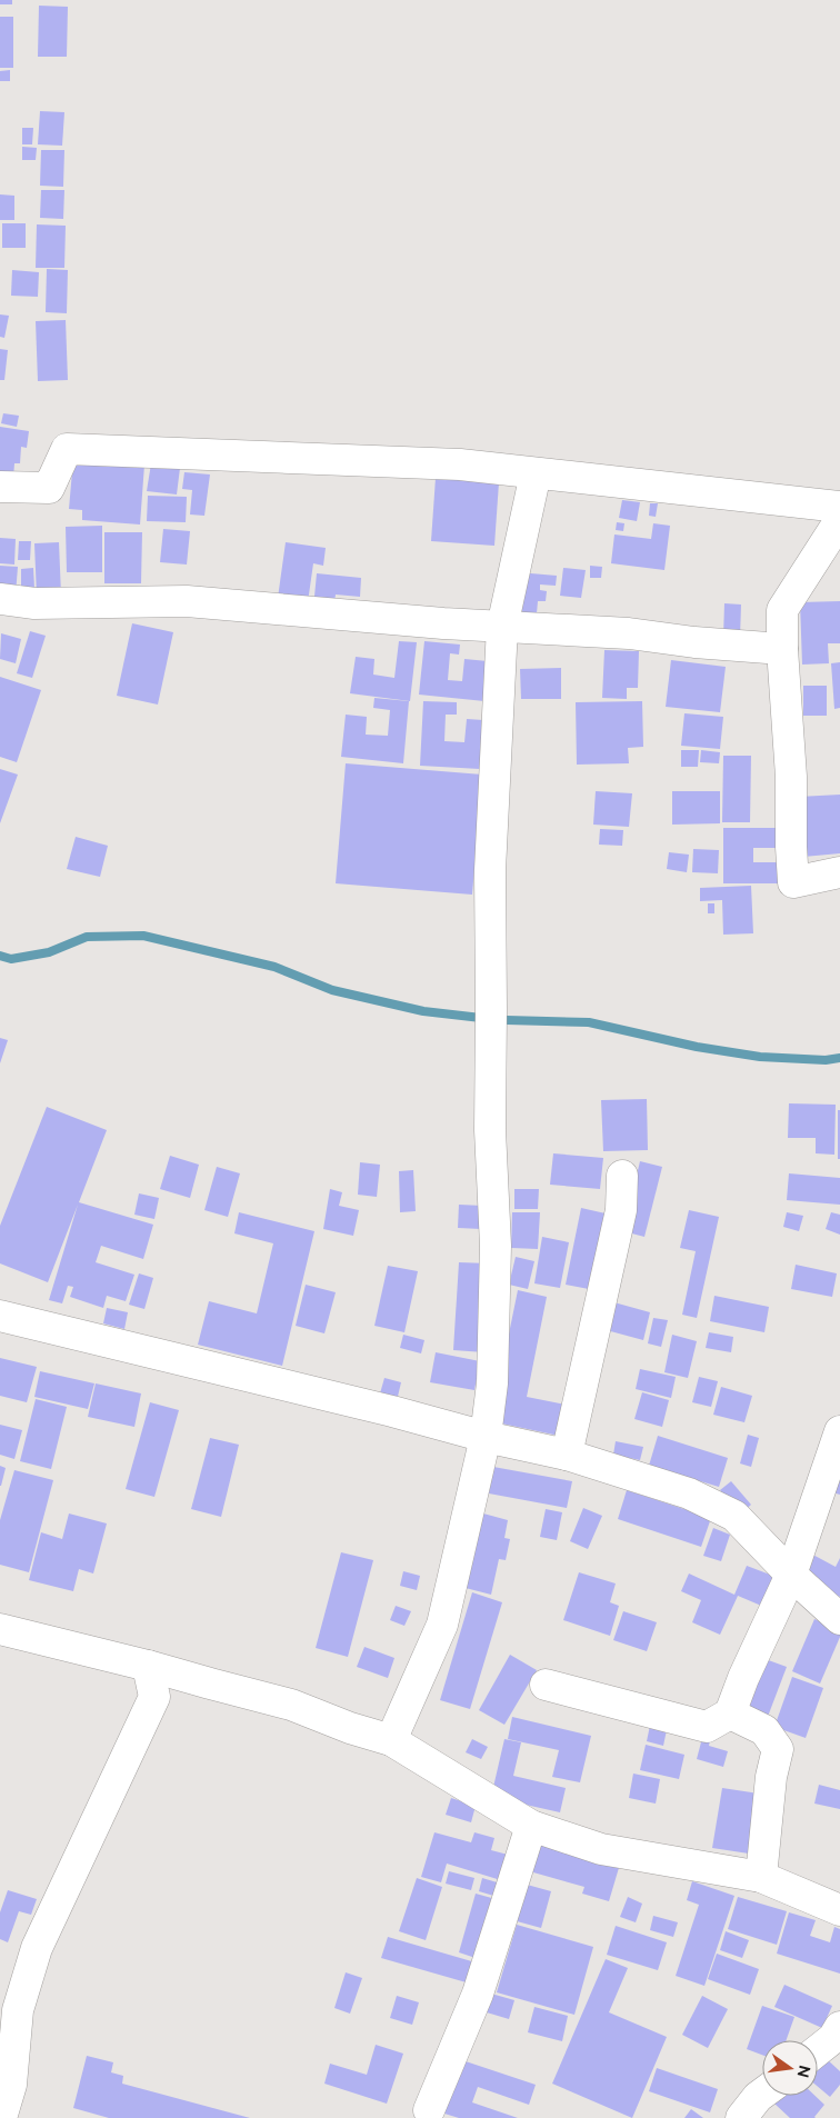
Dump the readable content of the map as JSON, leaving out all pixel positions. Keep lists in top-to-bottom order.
{
  "north": "right"
}
